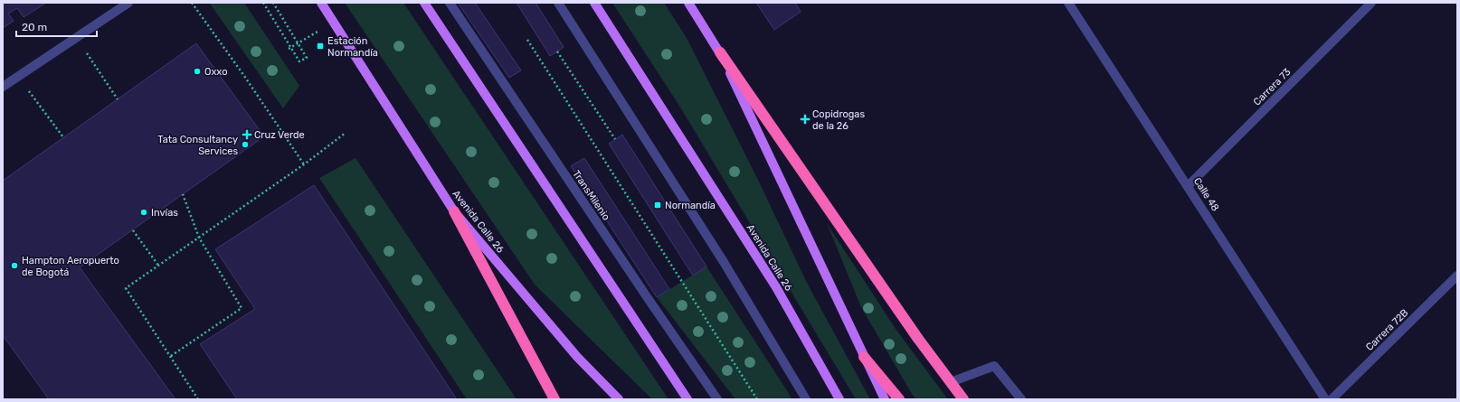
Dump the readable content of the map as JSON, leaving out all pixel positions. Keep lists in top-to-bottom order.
{
  "streets": {
    "main road": ["Avenida Calle 26"],
    "street": [
      "Carrera 73",
      "Calle 48",
      "TransMilenio",
      "Carrera 72B"
    ]
  },
  "crossings": [
    ["Carrera 73", "Calle 48"]
  ],
  "places": {
    "transit": ["Estación Normandía", "Normandía"],
    "other": [
      "Oxxo",
      "Tata Consultancy Services",
      "Invías",
      "Hampton Aeropuerto de Bogotá"
    ],
    "health": ["Copidrogas de la 26", "Cruz Verde"]
  },
  "scale_bar": "20 m"
}
